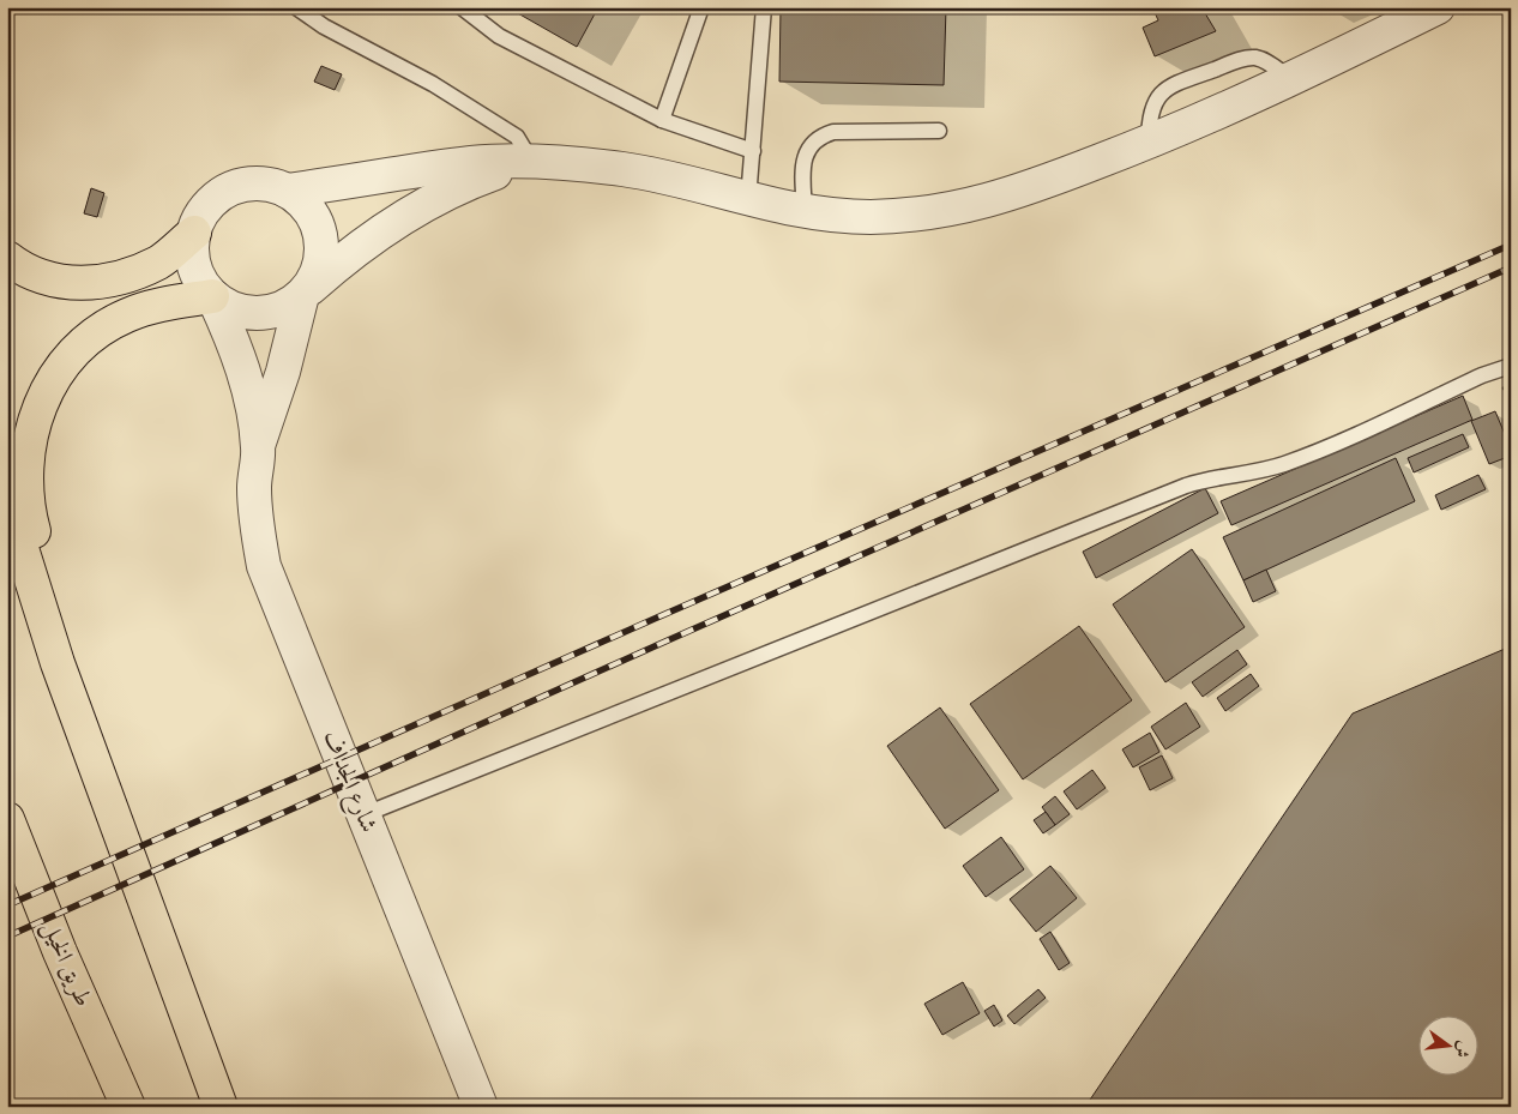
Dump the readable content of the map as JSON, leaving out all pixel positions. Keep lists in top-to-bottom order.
{
  "streets": {
    "highway": ["طريق الخيل"],
    "street": ["شارع الجداف"]
  },
  "north": "right"
}
